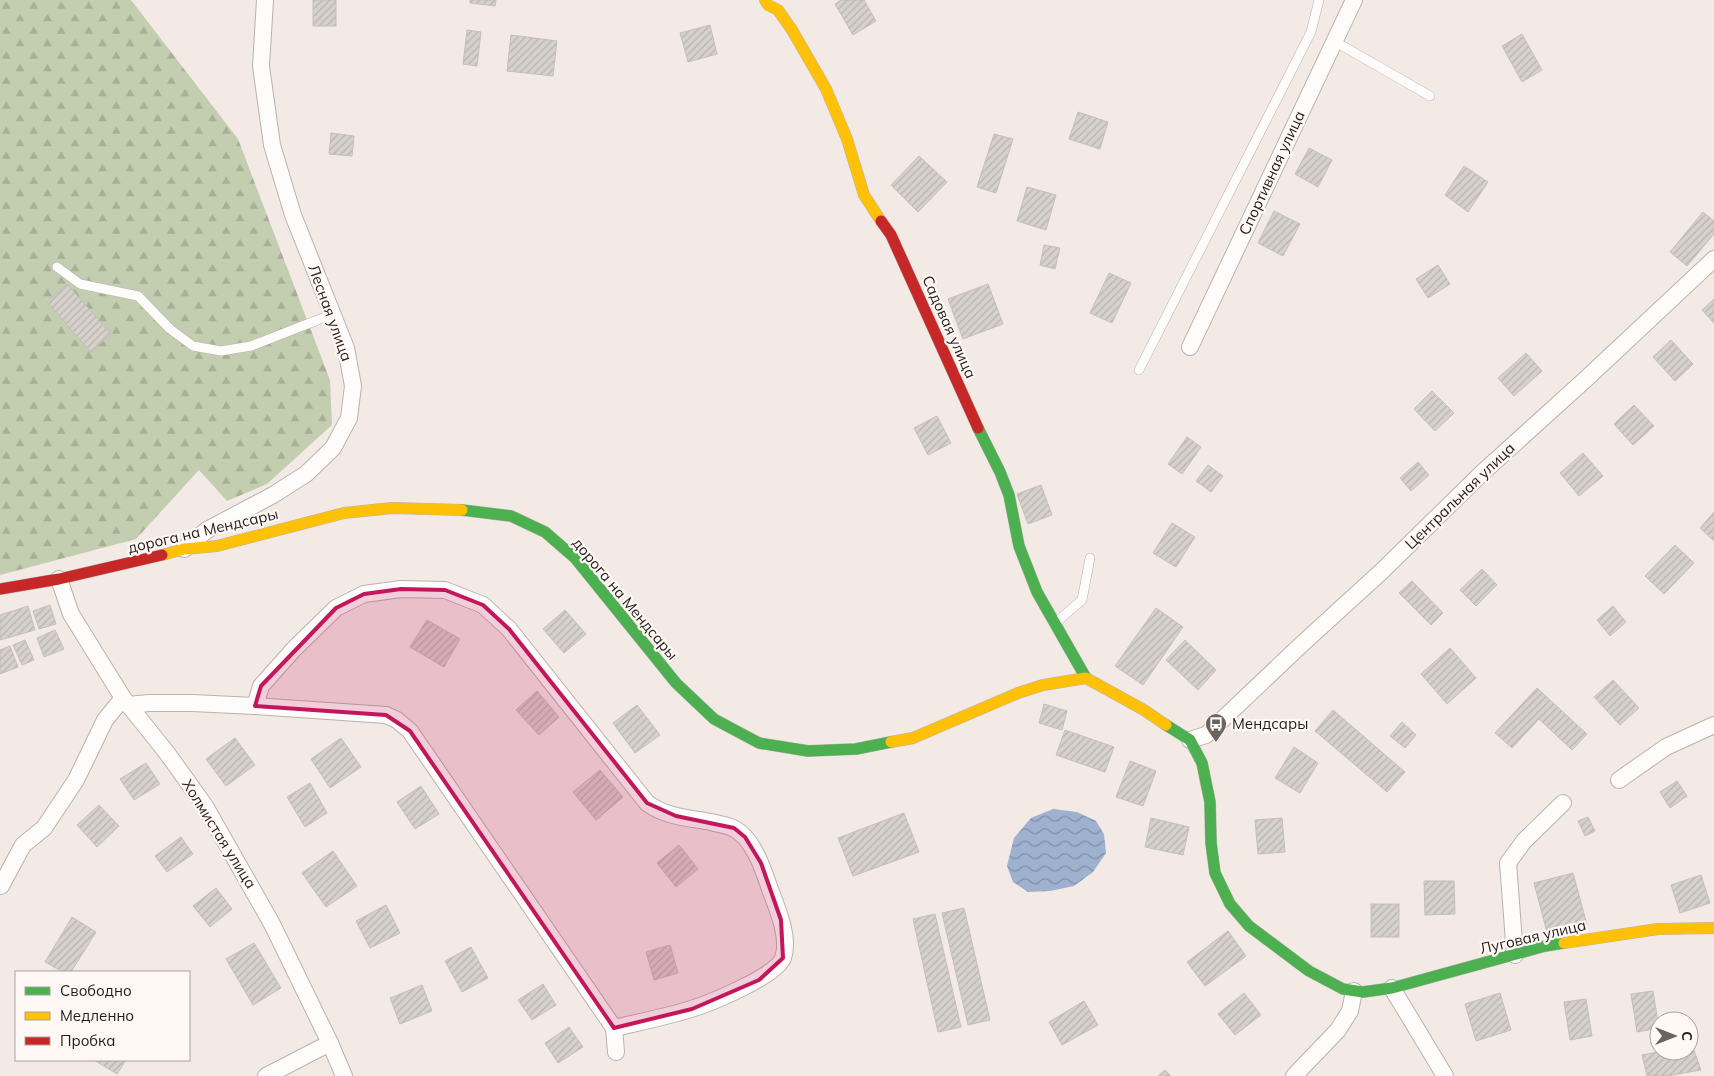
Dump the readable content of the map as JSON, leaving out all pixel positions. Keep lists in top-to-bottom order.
{
  "streets": {
    "street": [
      "Спортивная улица",
      "Лесная улица",
      "Садовая улица",
      "Центральная улица",
      "дорога на Мендсары",
      "Холмистая улица",
      "Луговая улица"
    ]
  },
  "crossings": [
    ["Лесная улица", "дорога на Мендсары"],
    ["Садовая улица", "дорога на Мендсары"],
    ["дорога на Мендсары", "Холмистая улица"]
  ],
  "places": {
    "bus stop": ["Мендсары"]
  },
  "legend": ["Свободно", "Медленно", "Пробка"],
  "north": "right"
}
